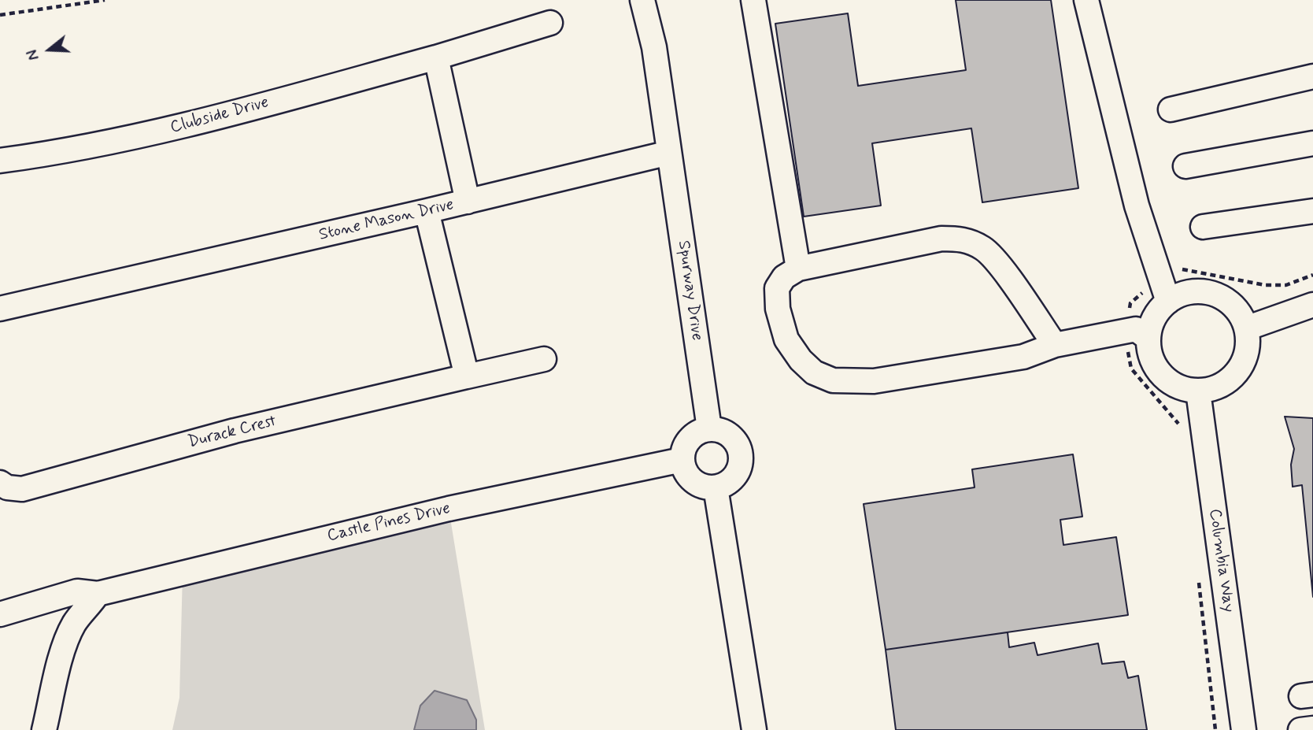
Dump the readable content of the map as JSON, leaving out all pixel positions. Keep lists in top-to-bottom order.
{
  "streets": {
    "street": [
      "Clubside Drive",
      "Stone Mason Drive",
      "Spurway Drive",
      "Durack Crest",
      "Castle Pines Drive",
      "Columbia Way"
    ]
  },
  "crossings": [
    ["Stone Mason Drive", "Spurway Drive"],
    ["Spurway Drive", "Castle Pines Drive"]
  ],
  "north": "left"
}
